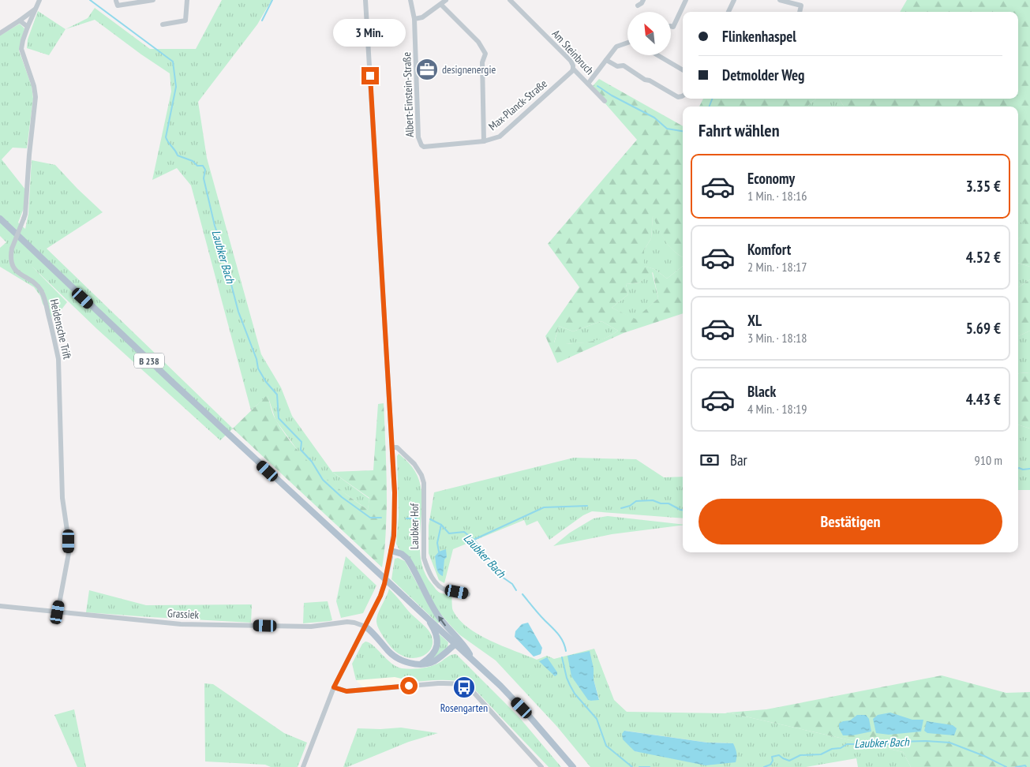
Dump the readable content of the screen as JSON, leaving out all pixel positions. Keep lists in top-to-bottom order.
{
  "streets": {
    "main road": ["B 238"],
    "street": [
      "Am Steinbruch",
      "Albert-Einstein-Straße",
      "Max-Planck-Straße",
      "Heidensche Trift",
      "Laubker Hof",
      "Grassiek"
    ]
  },
  "crossings": [
    ["Am Steinbruch", "Max-Planck-Straße"],
    ["Albert-Einstein-Straße", "Max-Planck-Straße"],
    ["Heidensche Trift", "Grassiek"]
  ],
  "water": ["Laubker Bach"],
  "places": {
    "office": ["designenergie"],
    "bus stop": ["Rosengarten"]
  },
  "north": "top left",
  "page": {
    "banner": ["Flinkenhaspel", "Detmolder Weg"],
    "bubble": "3 Min.",
    "heading": "Fahrt wählen",
    "list": [
      {
        "name": "Economy",
        "note": "1 Min. · 18:16",
        "value": "3.35 €"
      },
      {
        "name": "Komfort",
        "note": "2 Min. · 18:17",
        "value": "4.52 €"
      },
      {
        "name": "XL",
        "note": "3 Min. · 18:18",
        "value": "5.69 €"
      },
      {
        "name": "Black",
        "note": "4 Min. · 18:19",
        "value": "4.43 €"
      }
    ],
    "pay": ["Bar", "910 m"],
    "buttons": "Bestätigen"
  }
}
